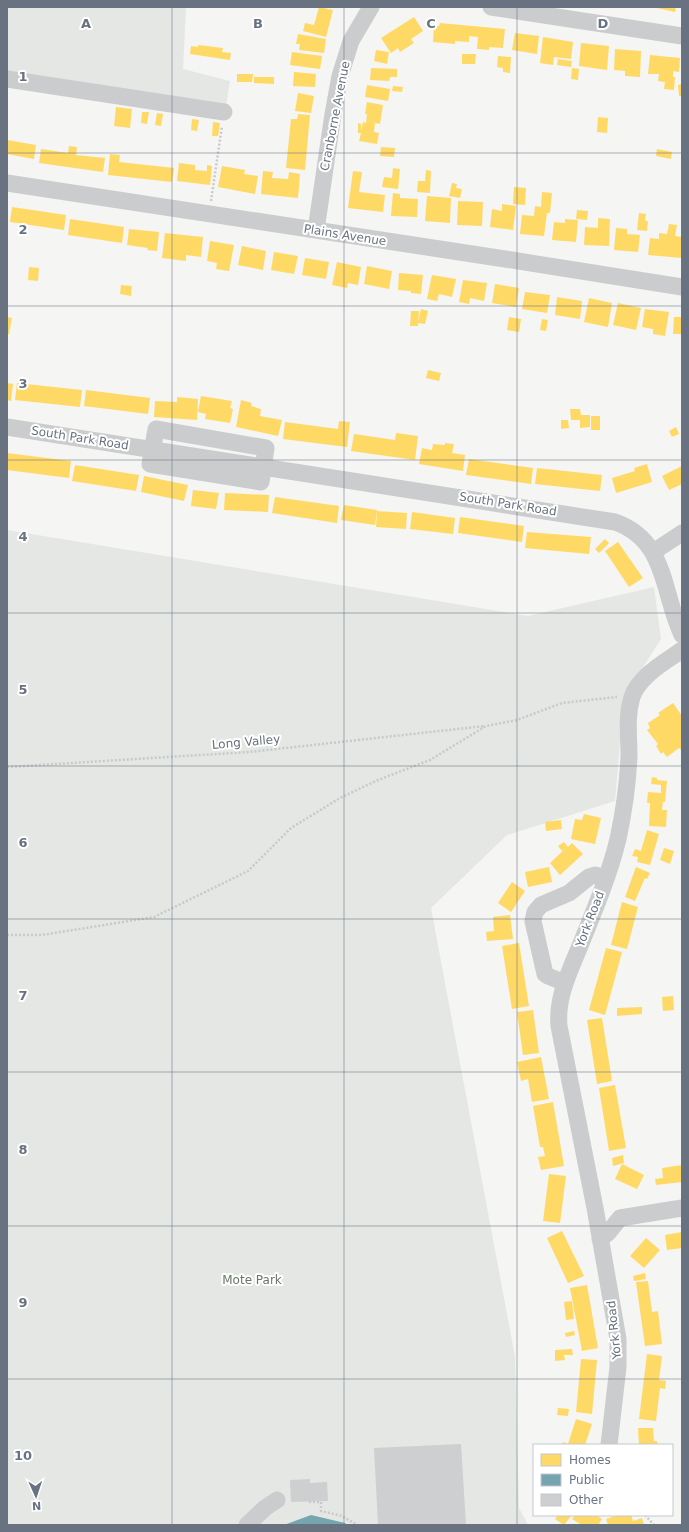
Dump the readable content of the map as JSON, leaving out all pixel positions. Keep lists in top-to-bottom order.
{
  "streets": {
    "street": [
      "Cranborne Avenue",
      "Plains Avenue",
      "South Park Road",
      "York Road"
    ],
    "path": ["Long Valley"]
  },
  "crossings": [
    ["Cranborne Avenue", "Plains Avenue"],
    ["Long Valley", "York Road"]
  ],
  "parks": ["Mote Park"],
  "legend": ["Homes", "Public", "Other"],
  "north": "bottom",
  "grid": {
    "columns": [
      "A",
      "B",
      "C",
      "D"
    ],
    "rows": [
      "1",
      "2",
      "3",
      "4",
      "5",
      "6",
      "7",
      "8",
      "9",
      "10"
    ]
  }
}
